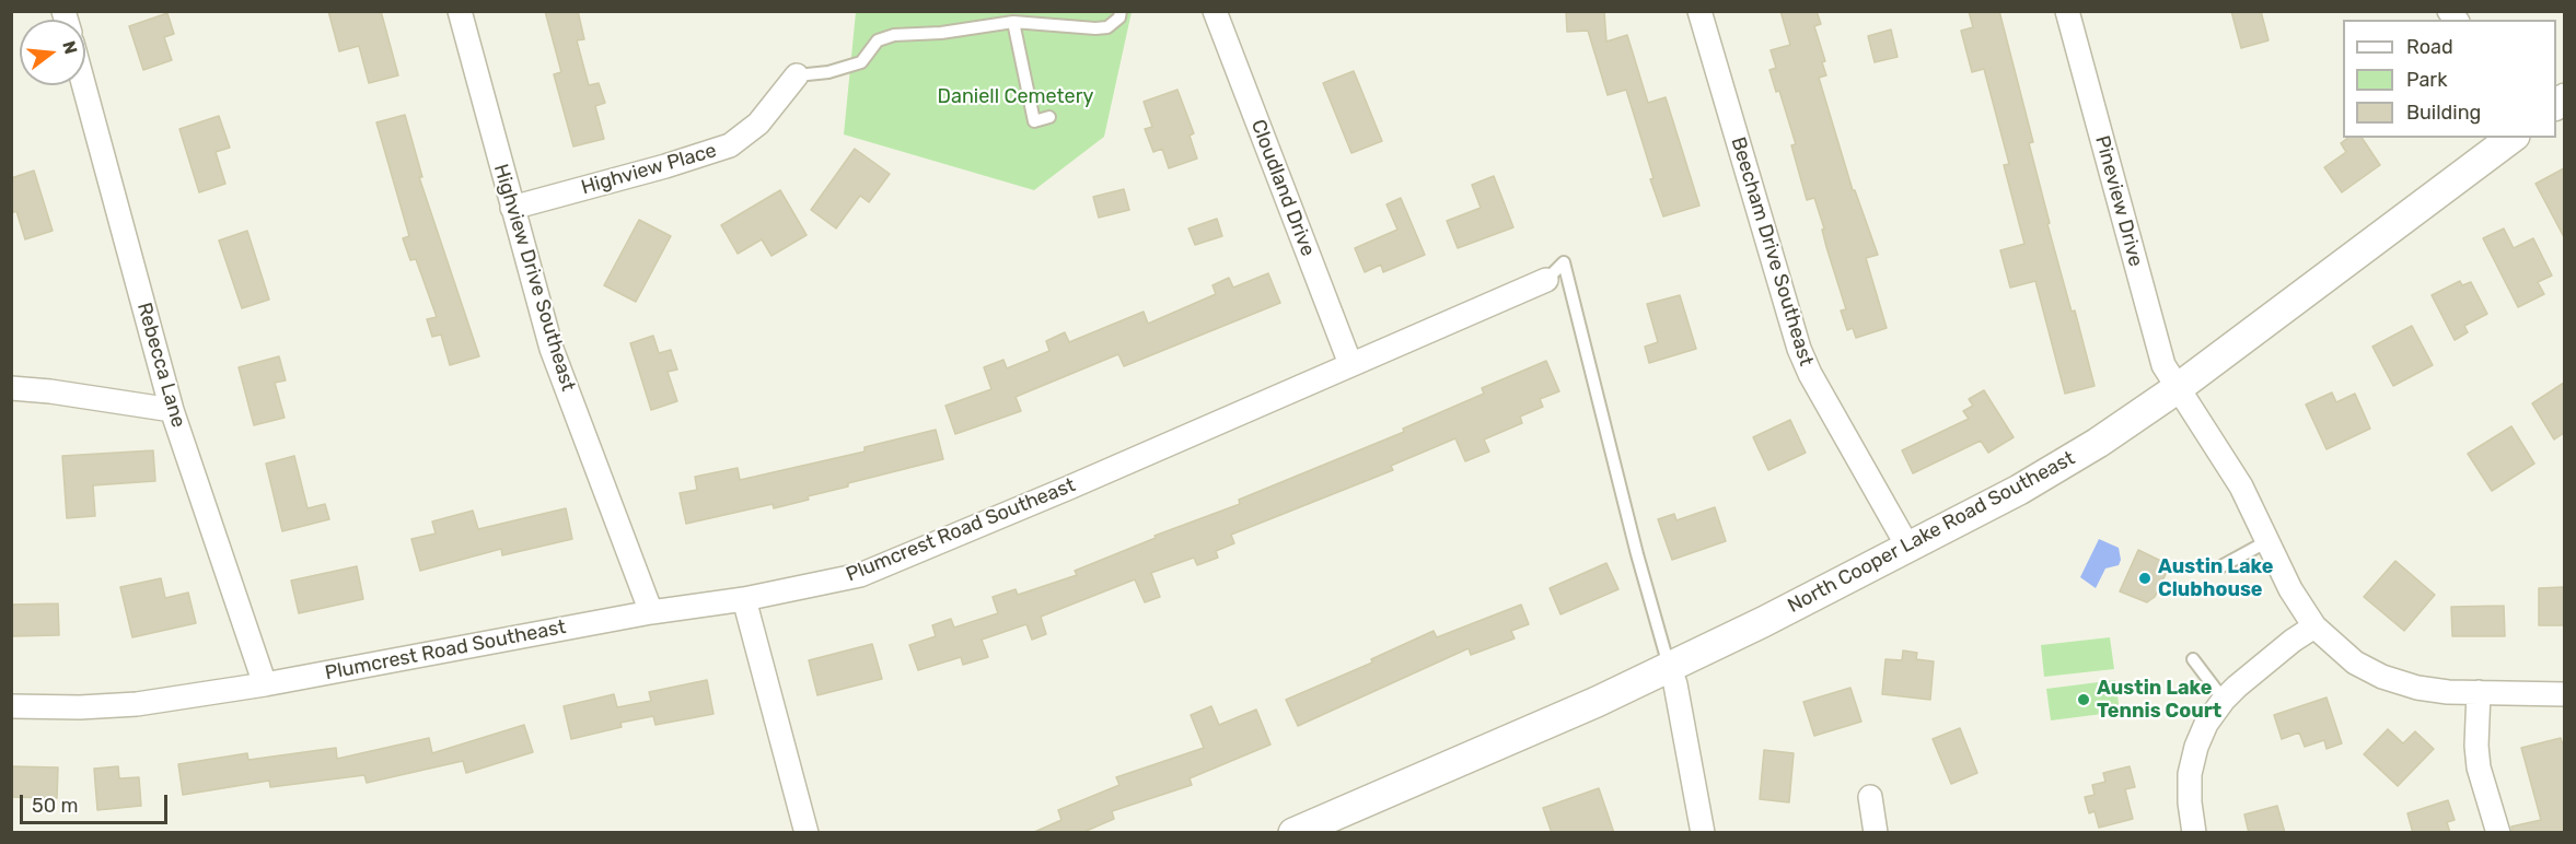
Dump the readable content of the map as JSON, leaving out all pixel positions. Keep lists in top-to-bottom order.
{
  "streets": {
    "street": [
      "Highview Place",
      "Cloudland Drive",
      "Pineview Drive",
      "Beecham Drive Southeast",
      "Highview Drive Southeast",
      "Rebecca Lane",
      "Plumcrest Road Southeast",
      "North Cooper Lake Road Southeast"
    ]
  },
  "crossings": [
    ["Highview Place", "Highview Drive Southeast"],
    ["Cloudland Drive", "Plumcrest Road Southeast"],
    ["Pineview Drive", "North Cooper Lake Road Southeast"],
    ["Beecham Drive Southeast", "North Cooper Lake Road Southeast"],
    ["Highview Drive Southeast", "Plumcrest Road Southeast"],
    ["Rebecca Lane", "Plumcrest Road Southeast"]
  ],
  "parks": ["Daniell Cemetery"],
  "places": ["Austin Lake Clubhouse", "Austin Lake Tennis Court"],
  "legend": ["Road", "Park", "Building"],
  "scale_bar": "50 m",
  "north": "right"
}
